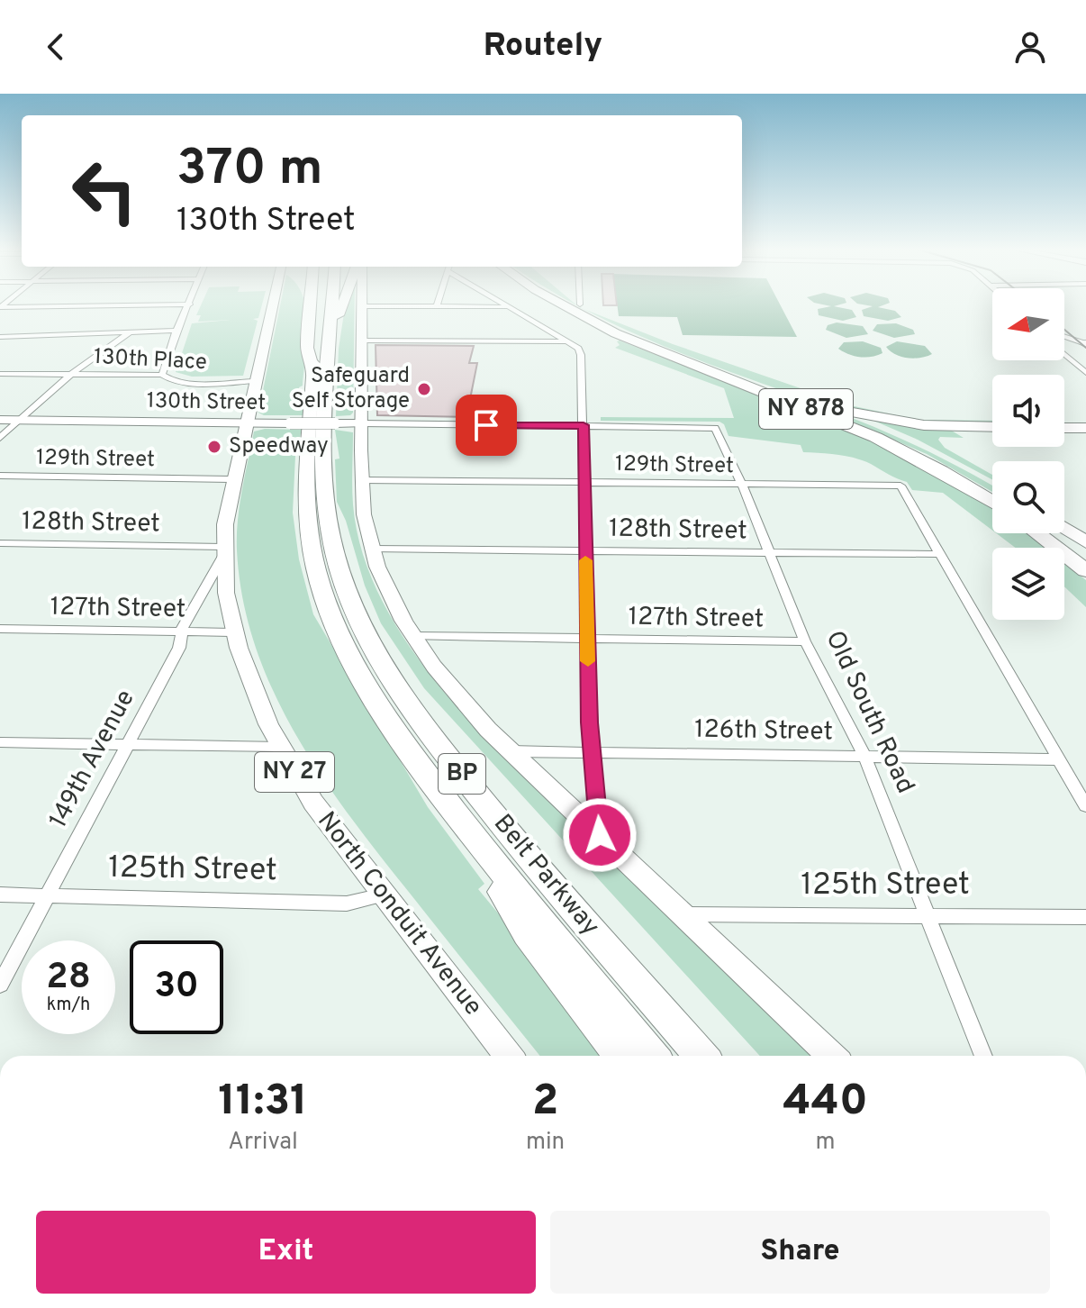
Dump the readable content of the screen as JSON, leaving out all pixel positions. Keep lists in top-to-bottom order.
{
  "streets": {
    "highway": ["NY 878", "BP", "Belt Parkway"],
    "main road": ["NY 27", "North Conduit Avenue"],
    "street": [
      "130th Place",
      "130th Street",
      "129th Street",
      "128th Street",
      "127th Street",
      "Old South Road",
      "126th Street",
      "149th Avenue",
      "125th Street"
    ]
  },
  "crossings": [
    ["130th Place", "North Conduit Avenue"],
    ["130th Street", "Old South Road"],
    ["130th Street", "North Conduit Avenue"],
    ["129th Street", "128th Street"],
    ["129th Street", "Old South Road"],
    ["129th Street", "North Conduit Avenue"],
    ["128th Street", "Old South Road"],
    ["128th Street", "149th Avenue"],
    ["128th Street", "North Conduit Avenue"],
    ["127th Street", "Old South Road"],
    ["127th Street", "149th Avenue"],
    ["127th Street", "North Conduit Avenue"],
    ["Old South Road", "126th Street"],
    ["Old South Road", "125th Street"],
    ["149th Avenue", "125th Street"],
    ["149th Avenue", "North Conduit Avenue"],
    ["125th Street", "North Conduit Avenue"]
  ],
  "places": ["Safeguard Self Storage", "Speedway"],
  "north": "left",
  "page": {
    "header": "Routely",
    "turn": ["370 m", "130th Street"],
    "speed": "28 km/h",
    "limit": "30",
    "eta": [
      "11:31",
      "Arrival",
      "2",
      "min",
      "440",
      "m"
    ],
    "buttons": ["Exit", "Share"]
  }
}
